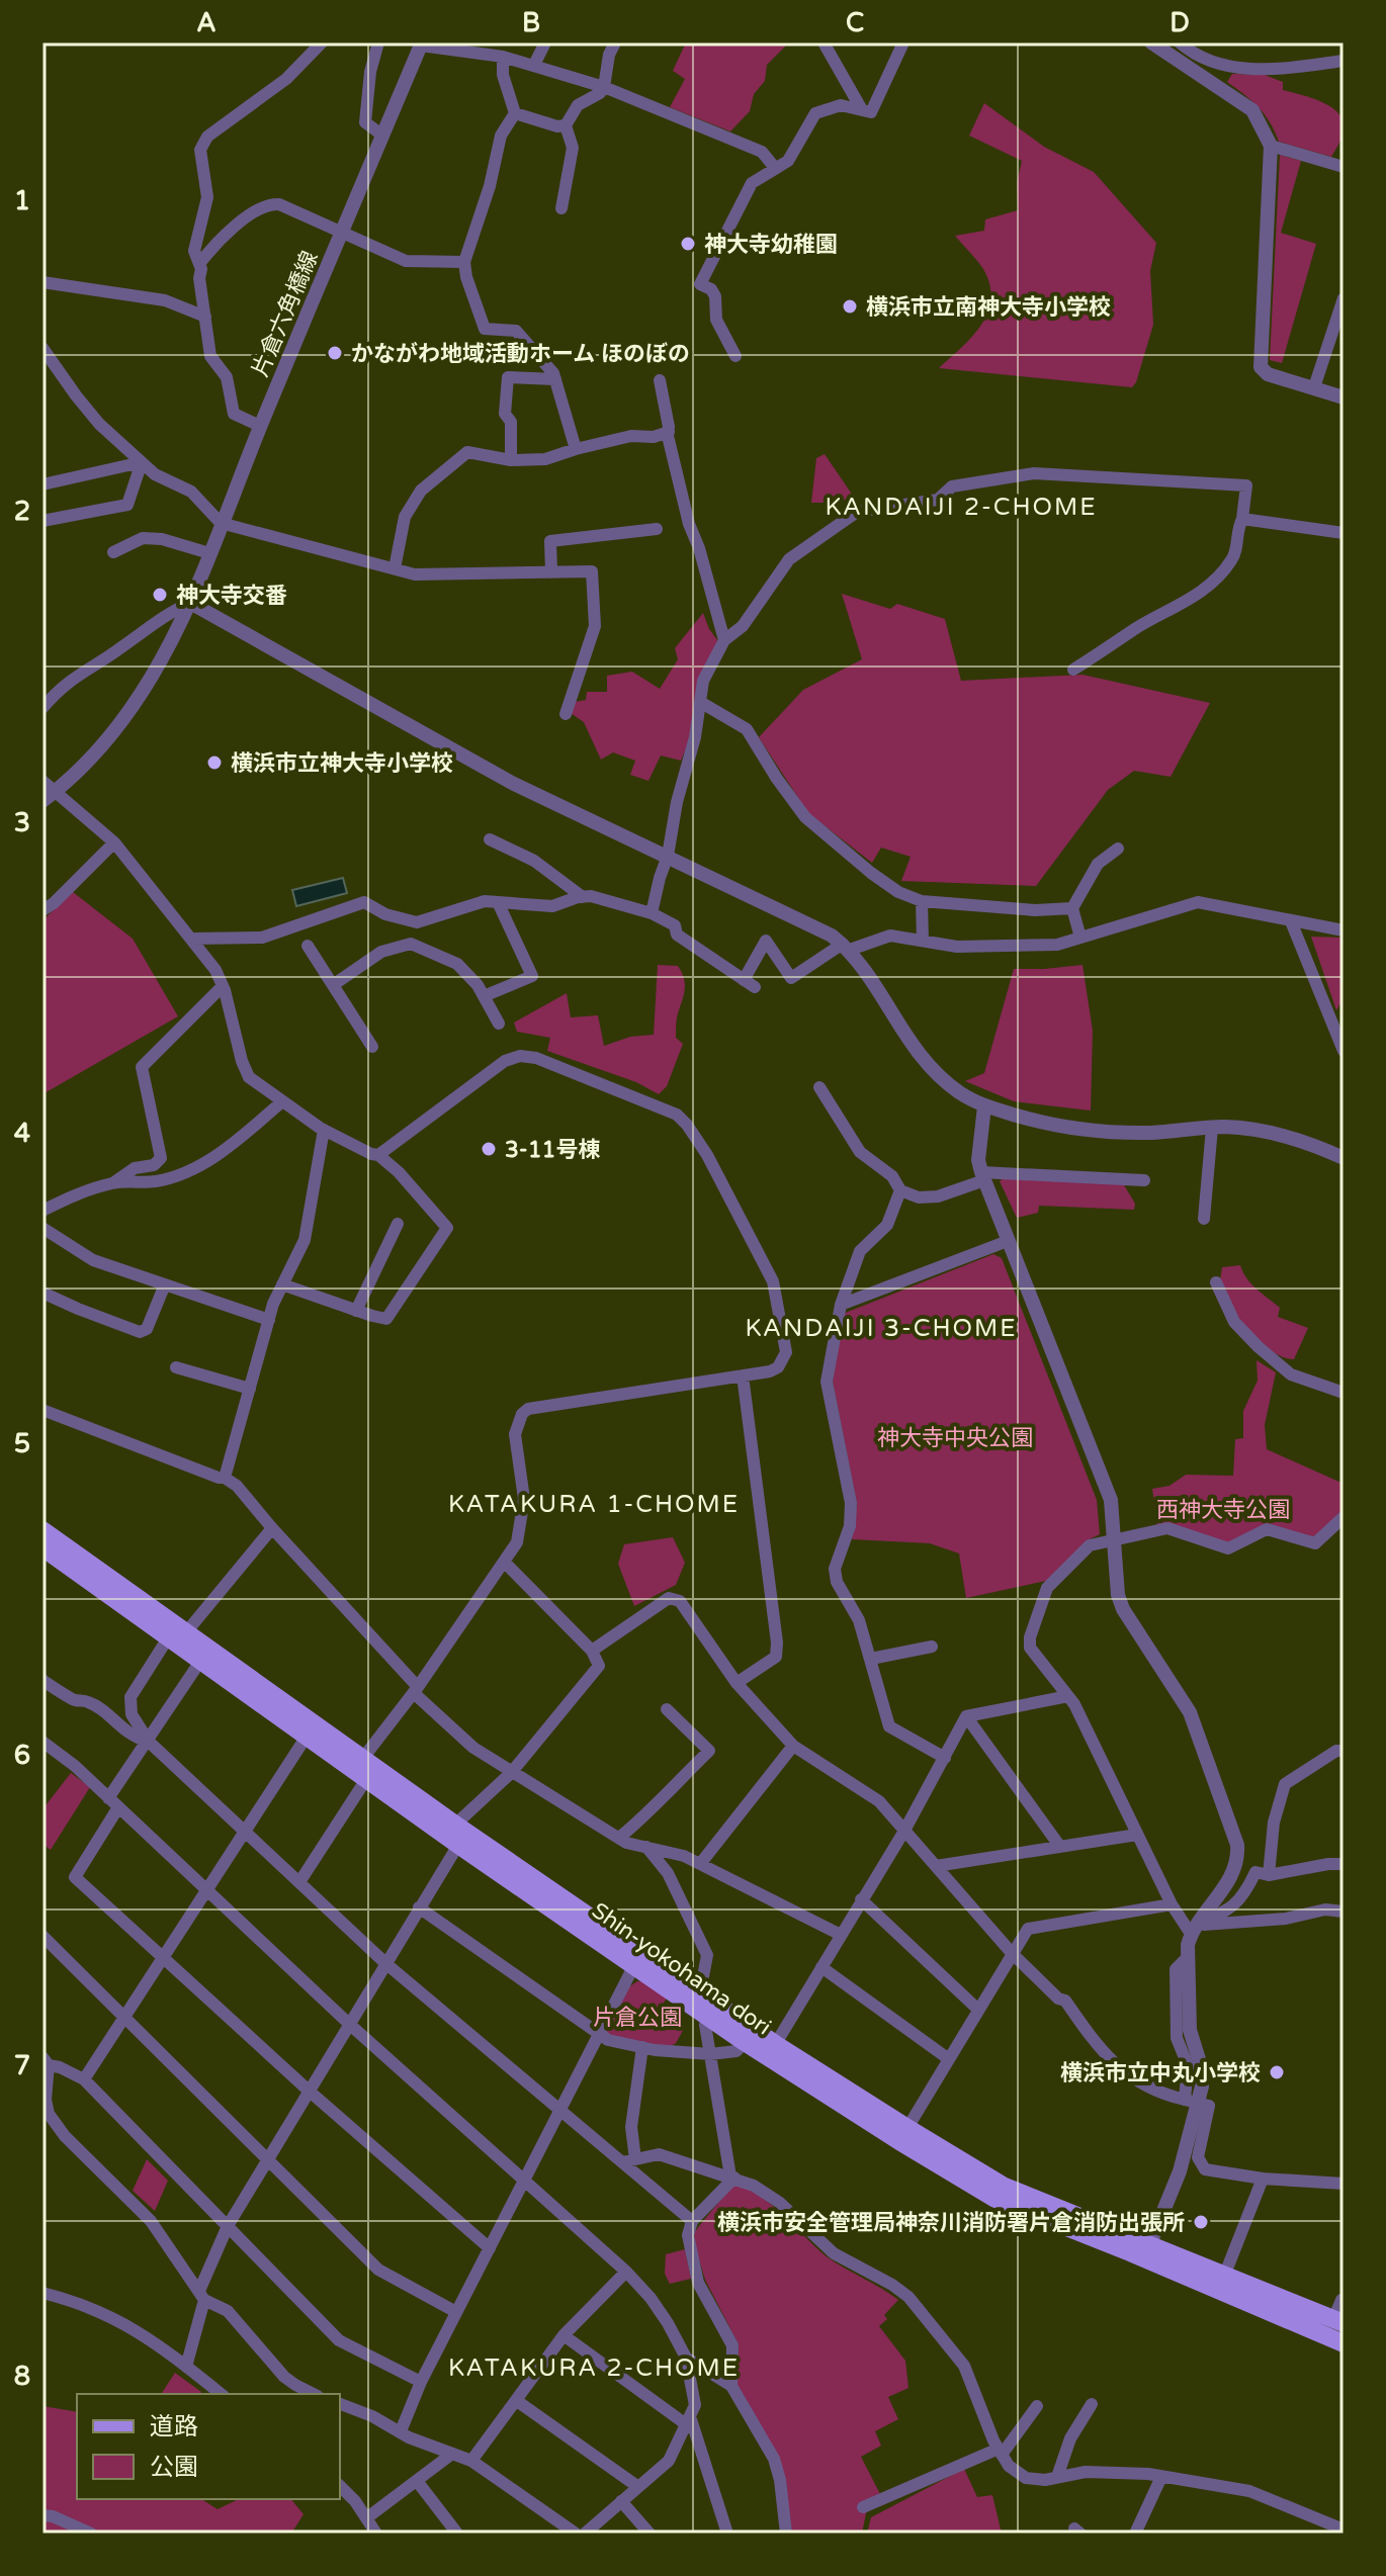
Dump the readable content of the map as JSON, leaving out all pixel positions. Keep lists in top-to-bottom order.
{
  "streets": {
    "main road": ["Shin-yokohama dori"],
    "street": ["片倉六角橋線"]
  },
  "districts": [
    "KANDAIJI 2-CHOME",
    "KANDAIJI 3-CHOME",
    "KATAKURA 1-CHOME",
    "KATAKURA 2-CHOME"
  ],
  "parks": ["神大寺中央公園", "西神大寺公園", "片倉公園"],
  "places": [
    "神大寺幼稚園",
    "横浜市立南神大寺小学校",
    "かながわ地域活動ホーム ほのぼの",
    "神大寺交番",
    "横浜市立神大寺小学校",
    "3-11号棟",
    "横浜市立中丸小学校",
    "横浜市安全管理局神奈川消防署片倉消防出張所"
  ],
  "legend": ["道路", "公園"],
  "grid": {
    "columns": [
      "A",
      "B",
      "C",
      "D"
    ],
    "rows": [
      "1",
      "2",
      "3",
      "4",
      "5",
      "6",
      "7",
      "8"
    ]
  }
}
